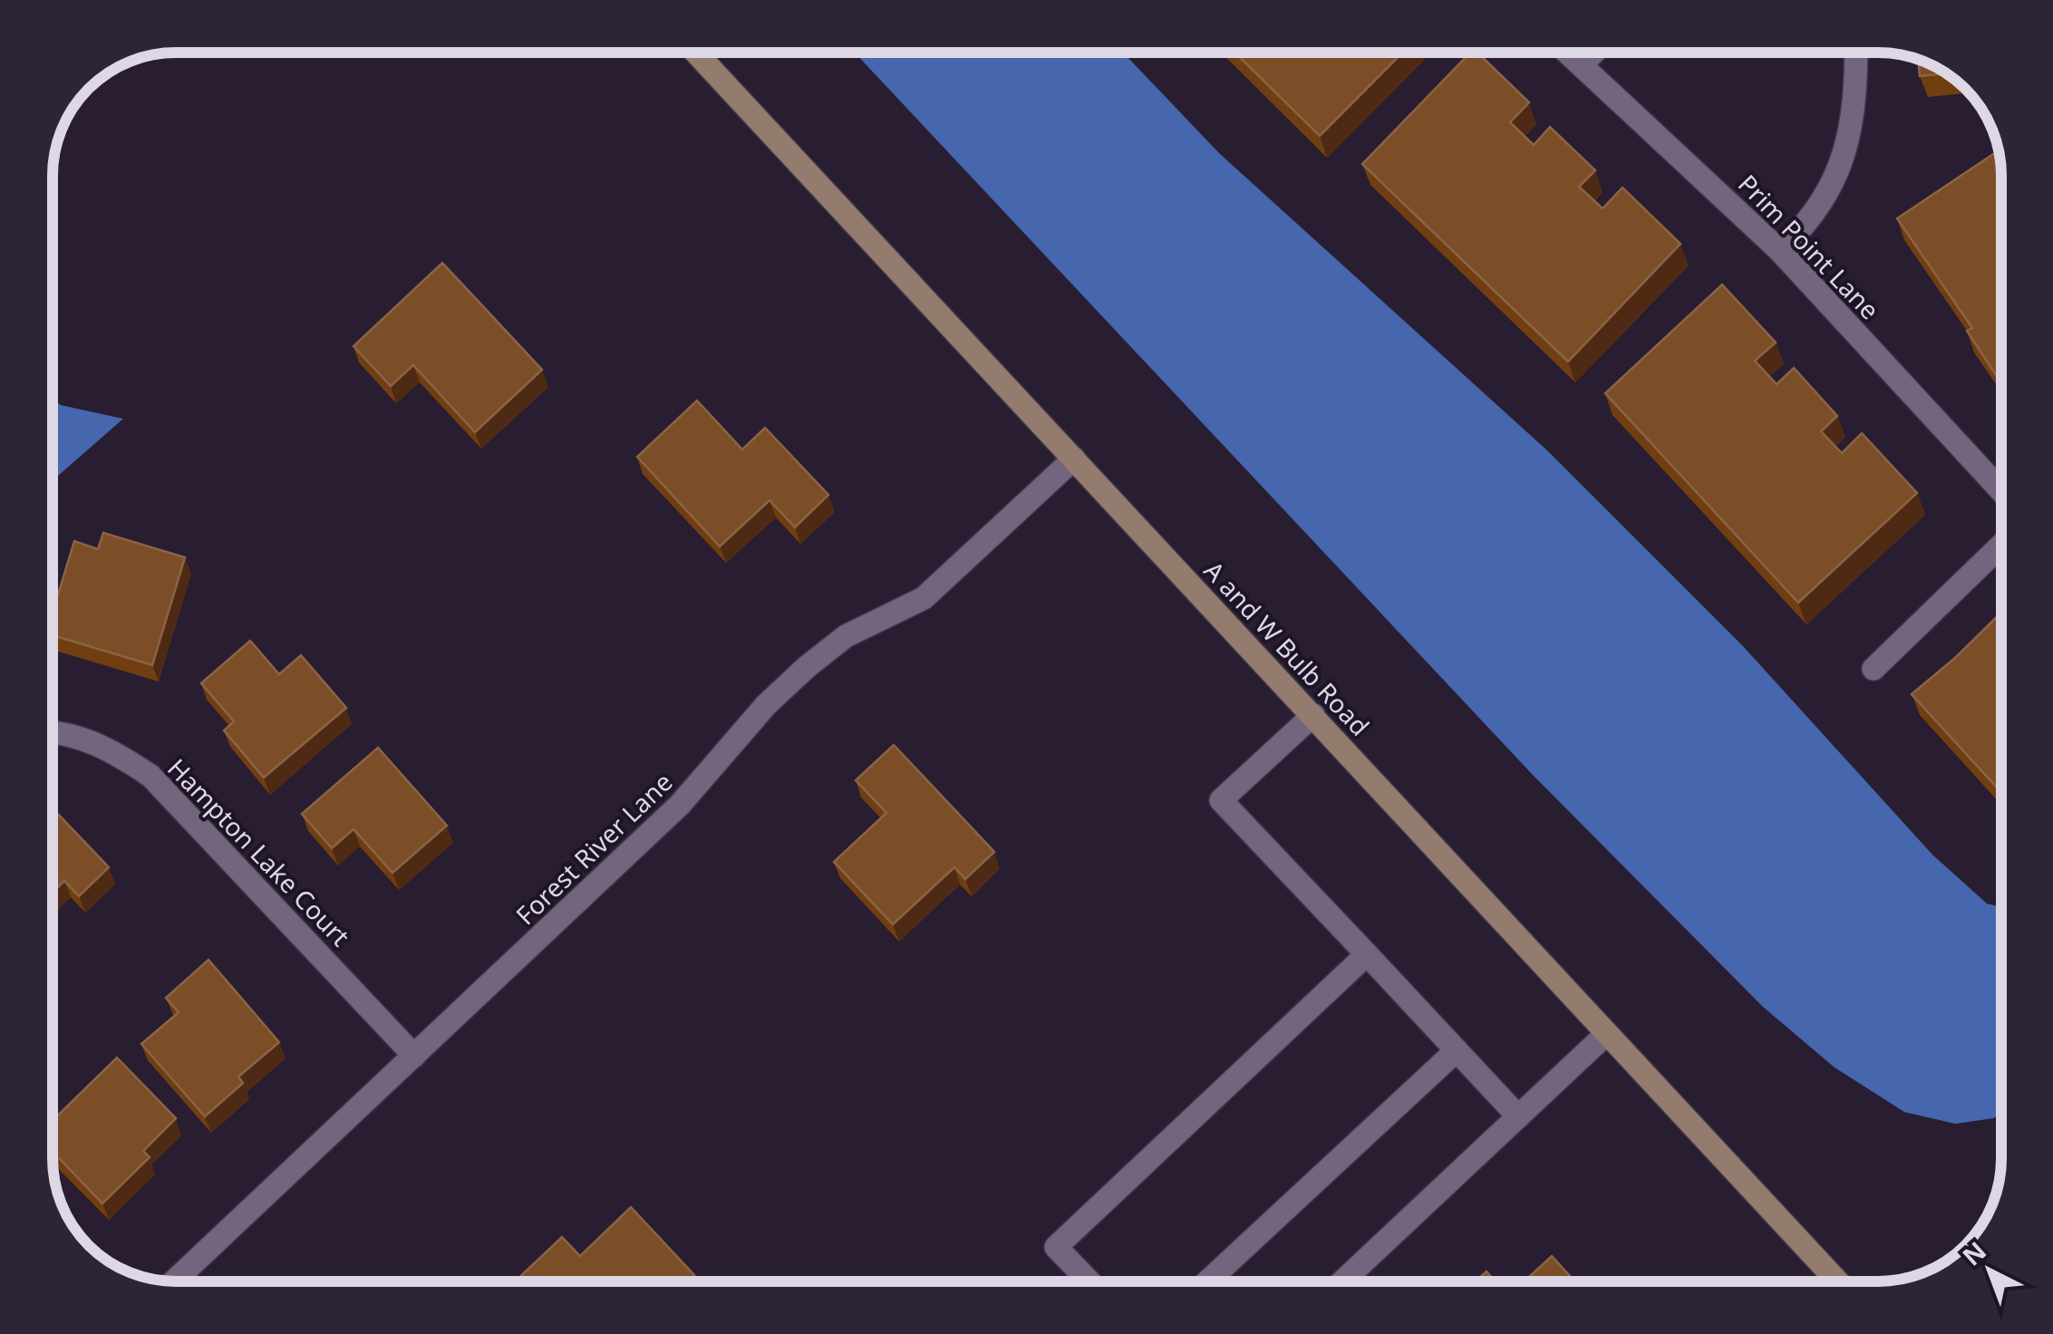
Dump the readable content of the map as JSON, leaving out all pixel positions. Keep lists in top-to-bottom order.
{
  "streets": {
    "street": [
      "Prim Point Lane",
      "A and W Bulb Road",
      "Forest River Lane",
      "Hampton Lake Court"
    ]
  },
  "crossings": [
    ["A and W Bulb Road", "Forest River Lane"],
    ["Forest River Lane", "Hampton Lake Court"]
  ],
  "north": "top left"
}
